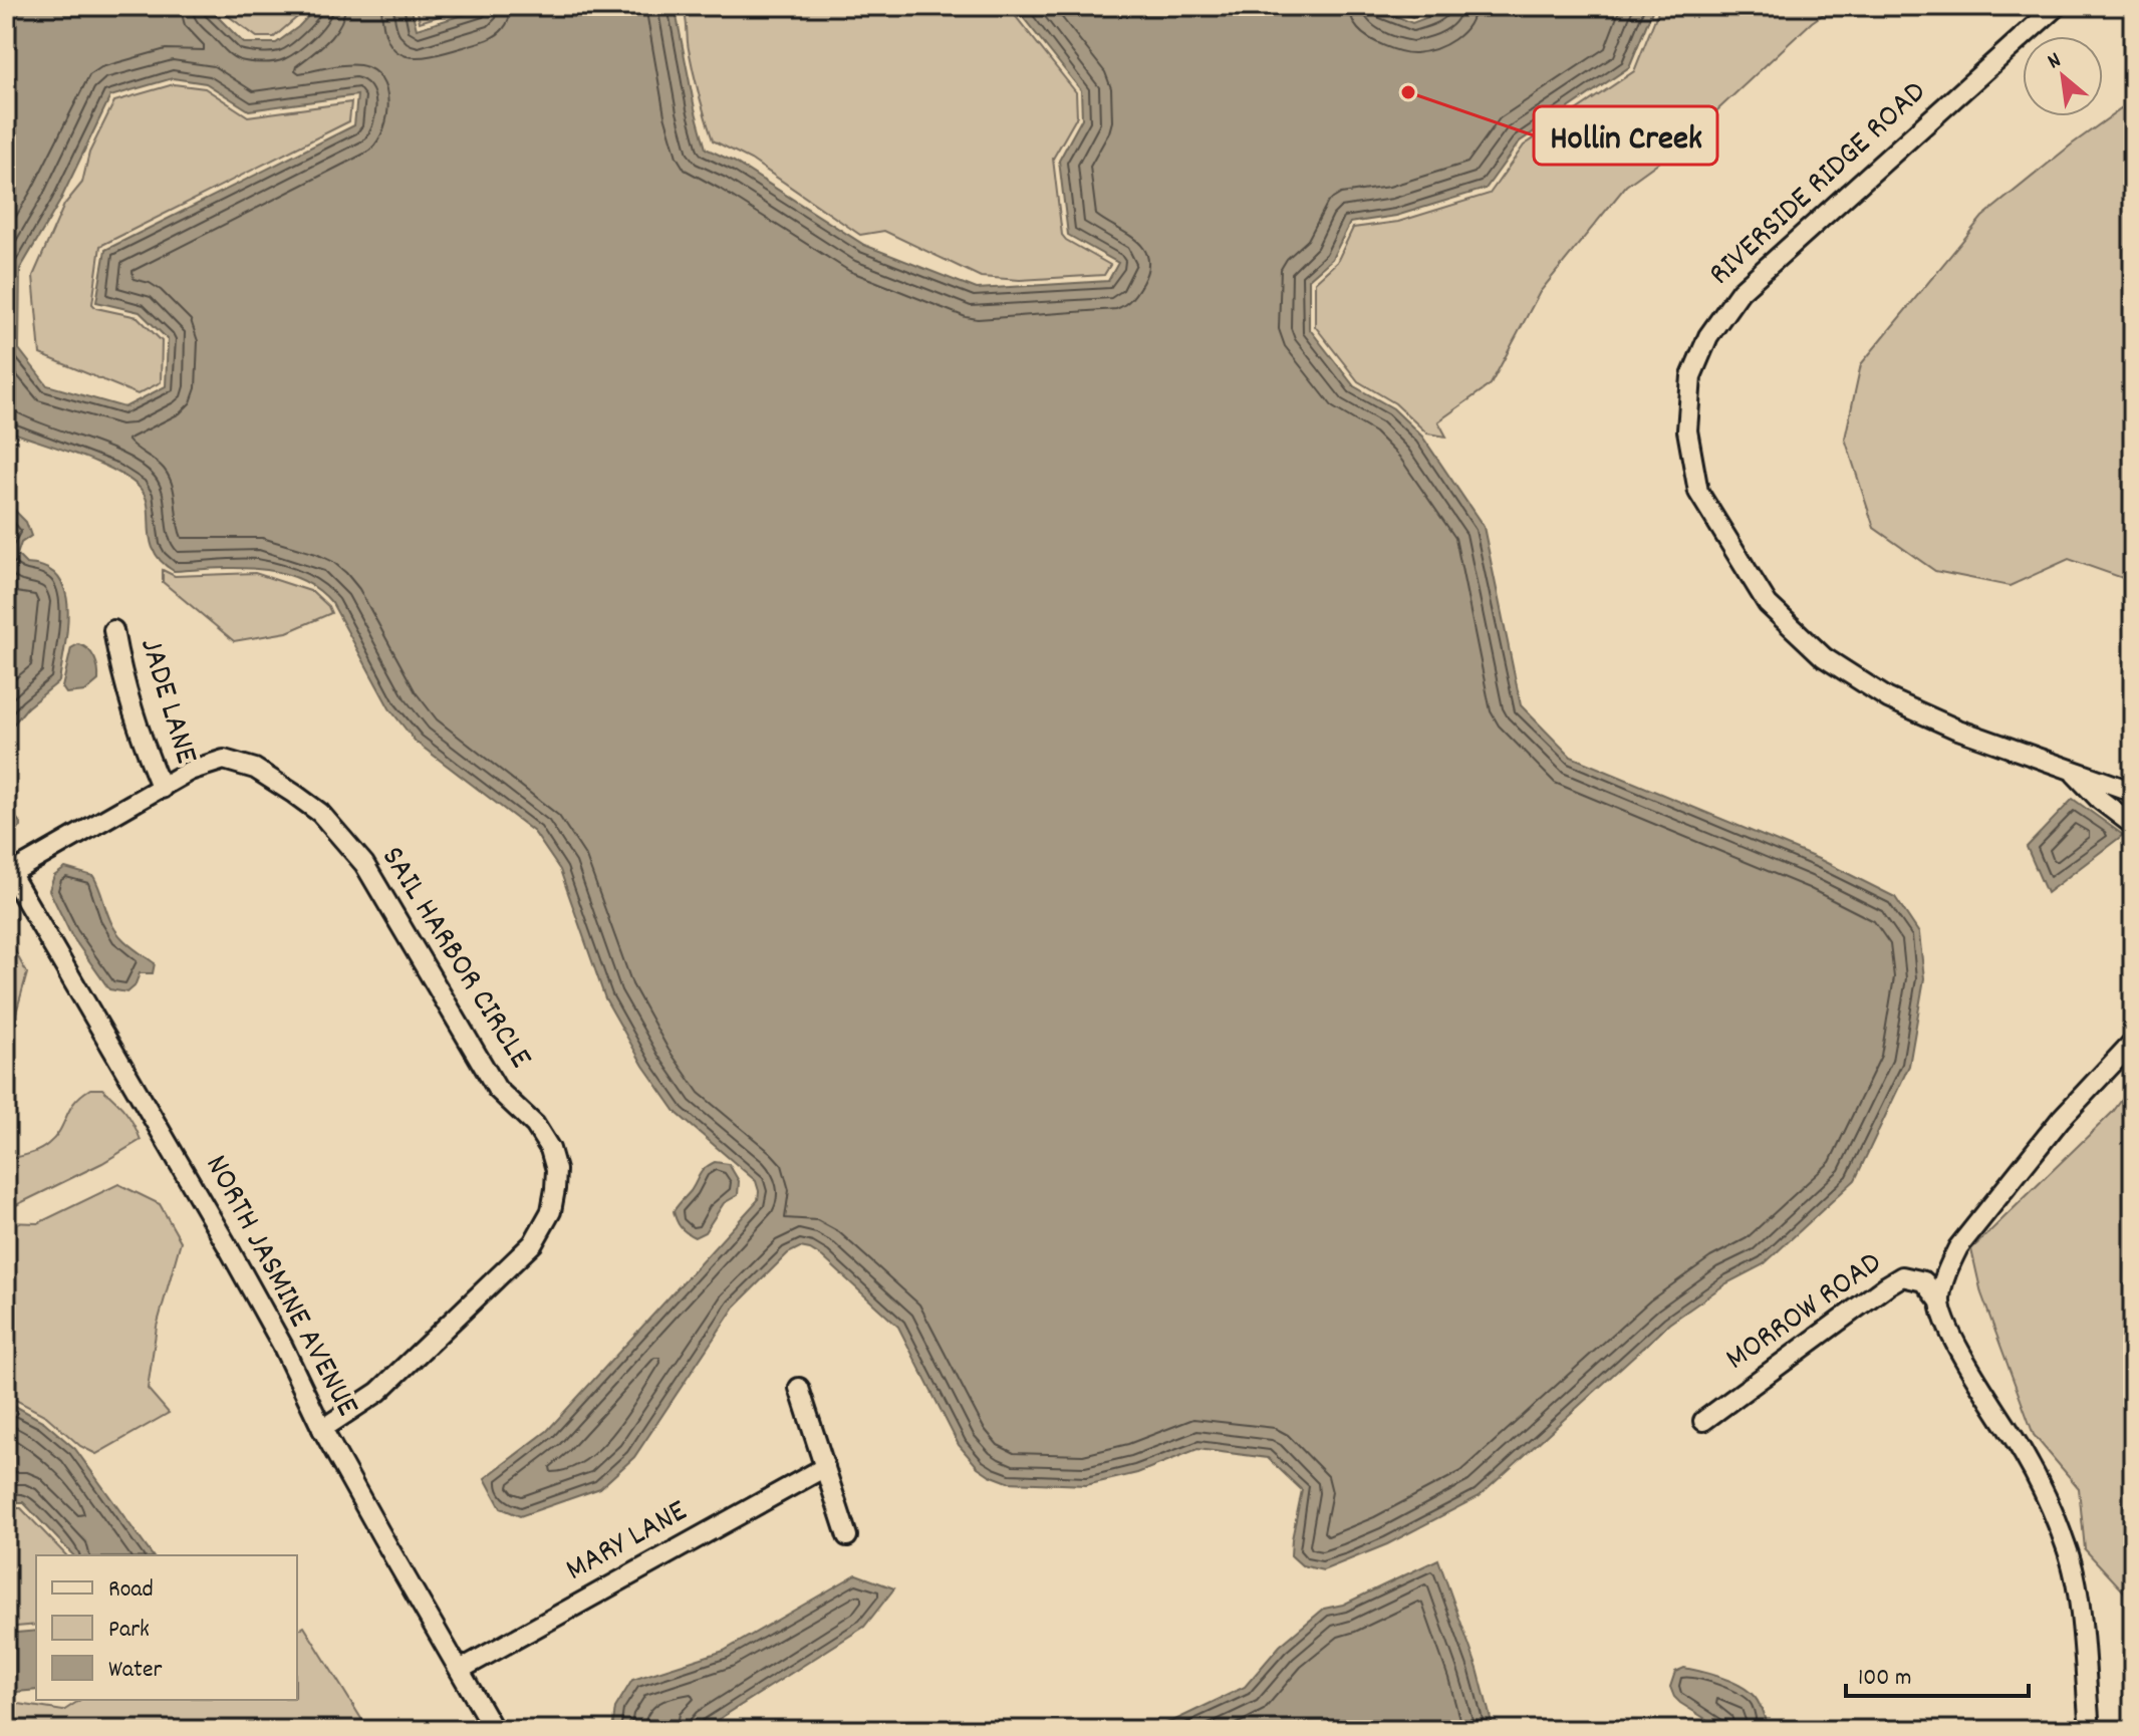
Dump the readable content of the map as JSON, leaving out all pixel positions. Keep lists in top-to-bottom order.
{
  "streets": {
    "street": [
      "RIVERSIDE RIDGE ROAD",
      "JADE LANE",
      "SAIL HARBOR CIRCLE",
      "NORTH JASMINE AVENUE",
      "MORROW ROAD",
      "MARY LANE"
    ]
  },
  "crossings": [
    ["JADE LANE", "SAIL HARBOR CIRCLE"],
    ["SAIL HARBOR CIRCLE", "NORTH JASMINE AVENUE"],
    ["NORTH JASMINE AVENUE", "MARY LANE"]
  ],
  "places": ["Hollin Creek"],
  "legend": ["Road", "Park", "Water"],
  "scale_bar": "100 m",
  "north": "top left"
}
